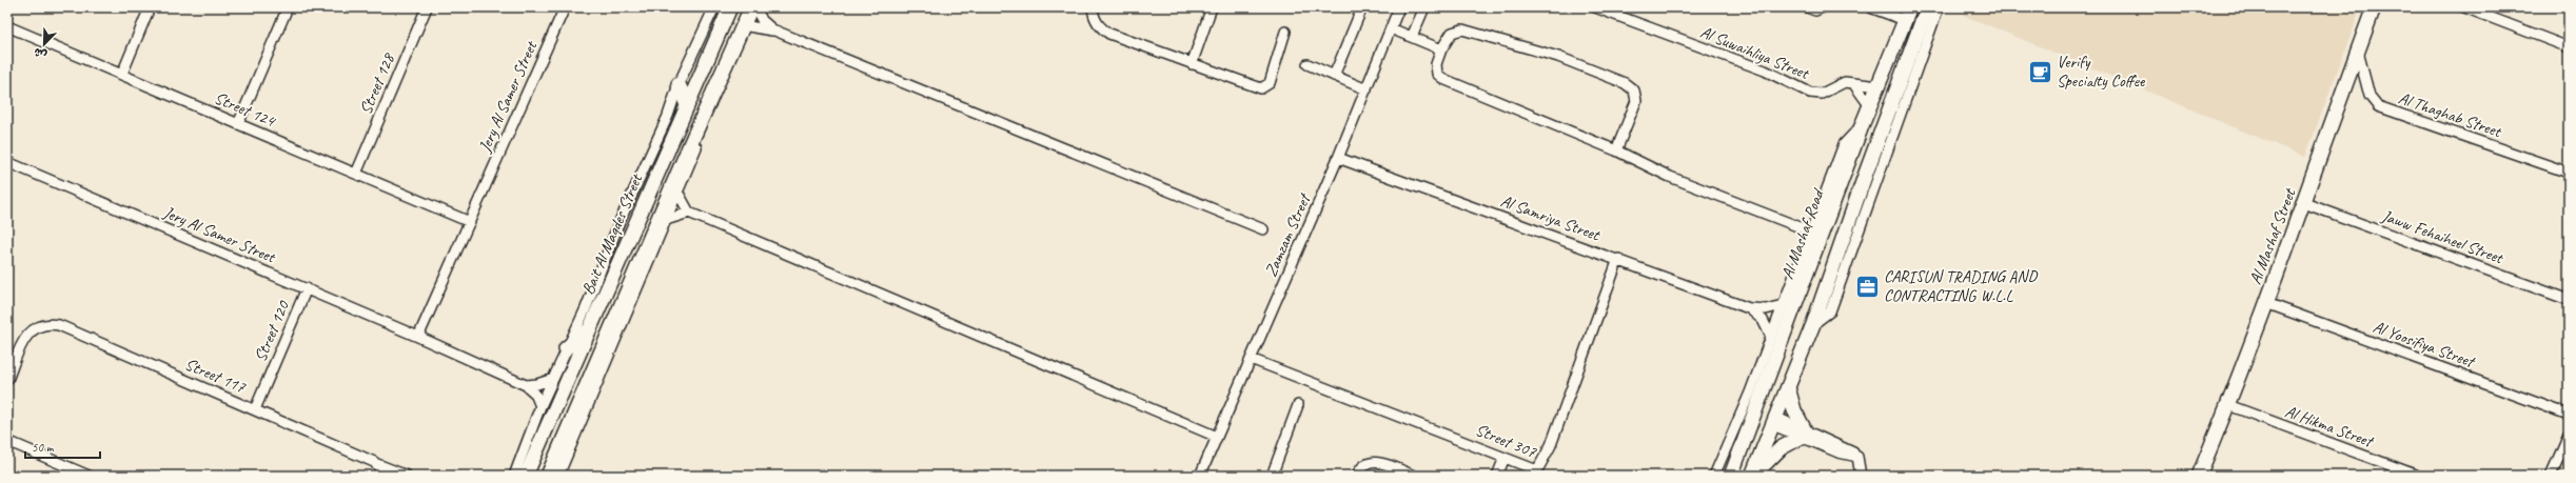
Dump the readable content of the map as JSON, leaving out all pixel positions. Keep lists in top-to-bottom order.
{
  "streets": {
    "street": [
      "Al Suwaihliya Street",
      "Street 128",
      "Jery Al Samer Street",
      "Street 124",
      "Al Thaghab Street",
      "Al Samriya Street",
      "Bait Al Maqdes Street",
      "Al Mashaf Road",
      "Zamzam Street",
      "Al Mashaf Street",
      "Jaww Fehaiheel Street",
      "Street 120",
      "Al Yoosifiya Street",
      "Street 117",
      "Al Hikma Street",
      "Street 307"
    ]
  },
  "crossings": [
    ["Al Suwaihliya Street", "Al Mashaf Road"],
    ["Street 128", "Street 124"],
    ["Jery Al Samer Street", "Street 124"],
    ["Jery Al Samer Street", "Bait Al Maqdes Street"],
    ["Jery Al Samer Street", "Street 120"],
    ["Al Thaghab Street", "Al Mashaf Street"],
    ["Al Samriya Street", "Zamzam Street"],
    ["Al Samriya Street", "Street 307"],
    ["Zamzam Street", "Street 307"],
    ["Al Mashaf Street", "Jaww Fehaiheel Street"],
    ["Al Mashaf Street", "Al Yoosifiya Street"],
    ["Al Mashaf Street", "Al Hikma Street"],
    ["Street 120", "Street 117"]
  ],
  "places": {
    "cafe": ["Verify Specialty Coffee"],
    "office": ["CARISUN TRADING AND CONTRACTING W.L.L"]
  },
  "scale_bar": "50 m",
  "north": "bottom left"
}
